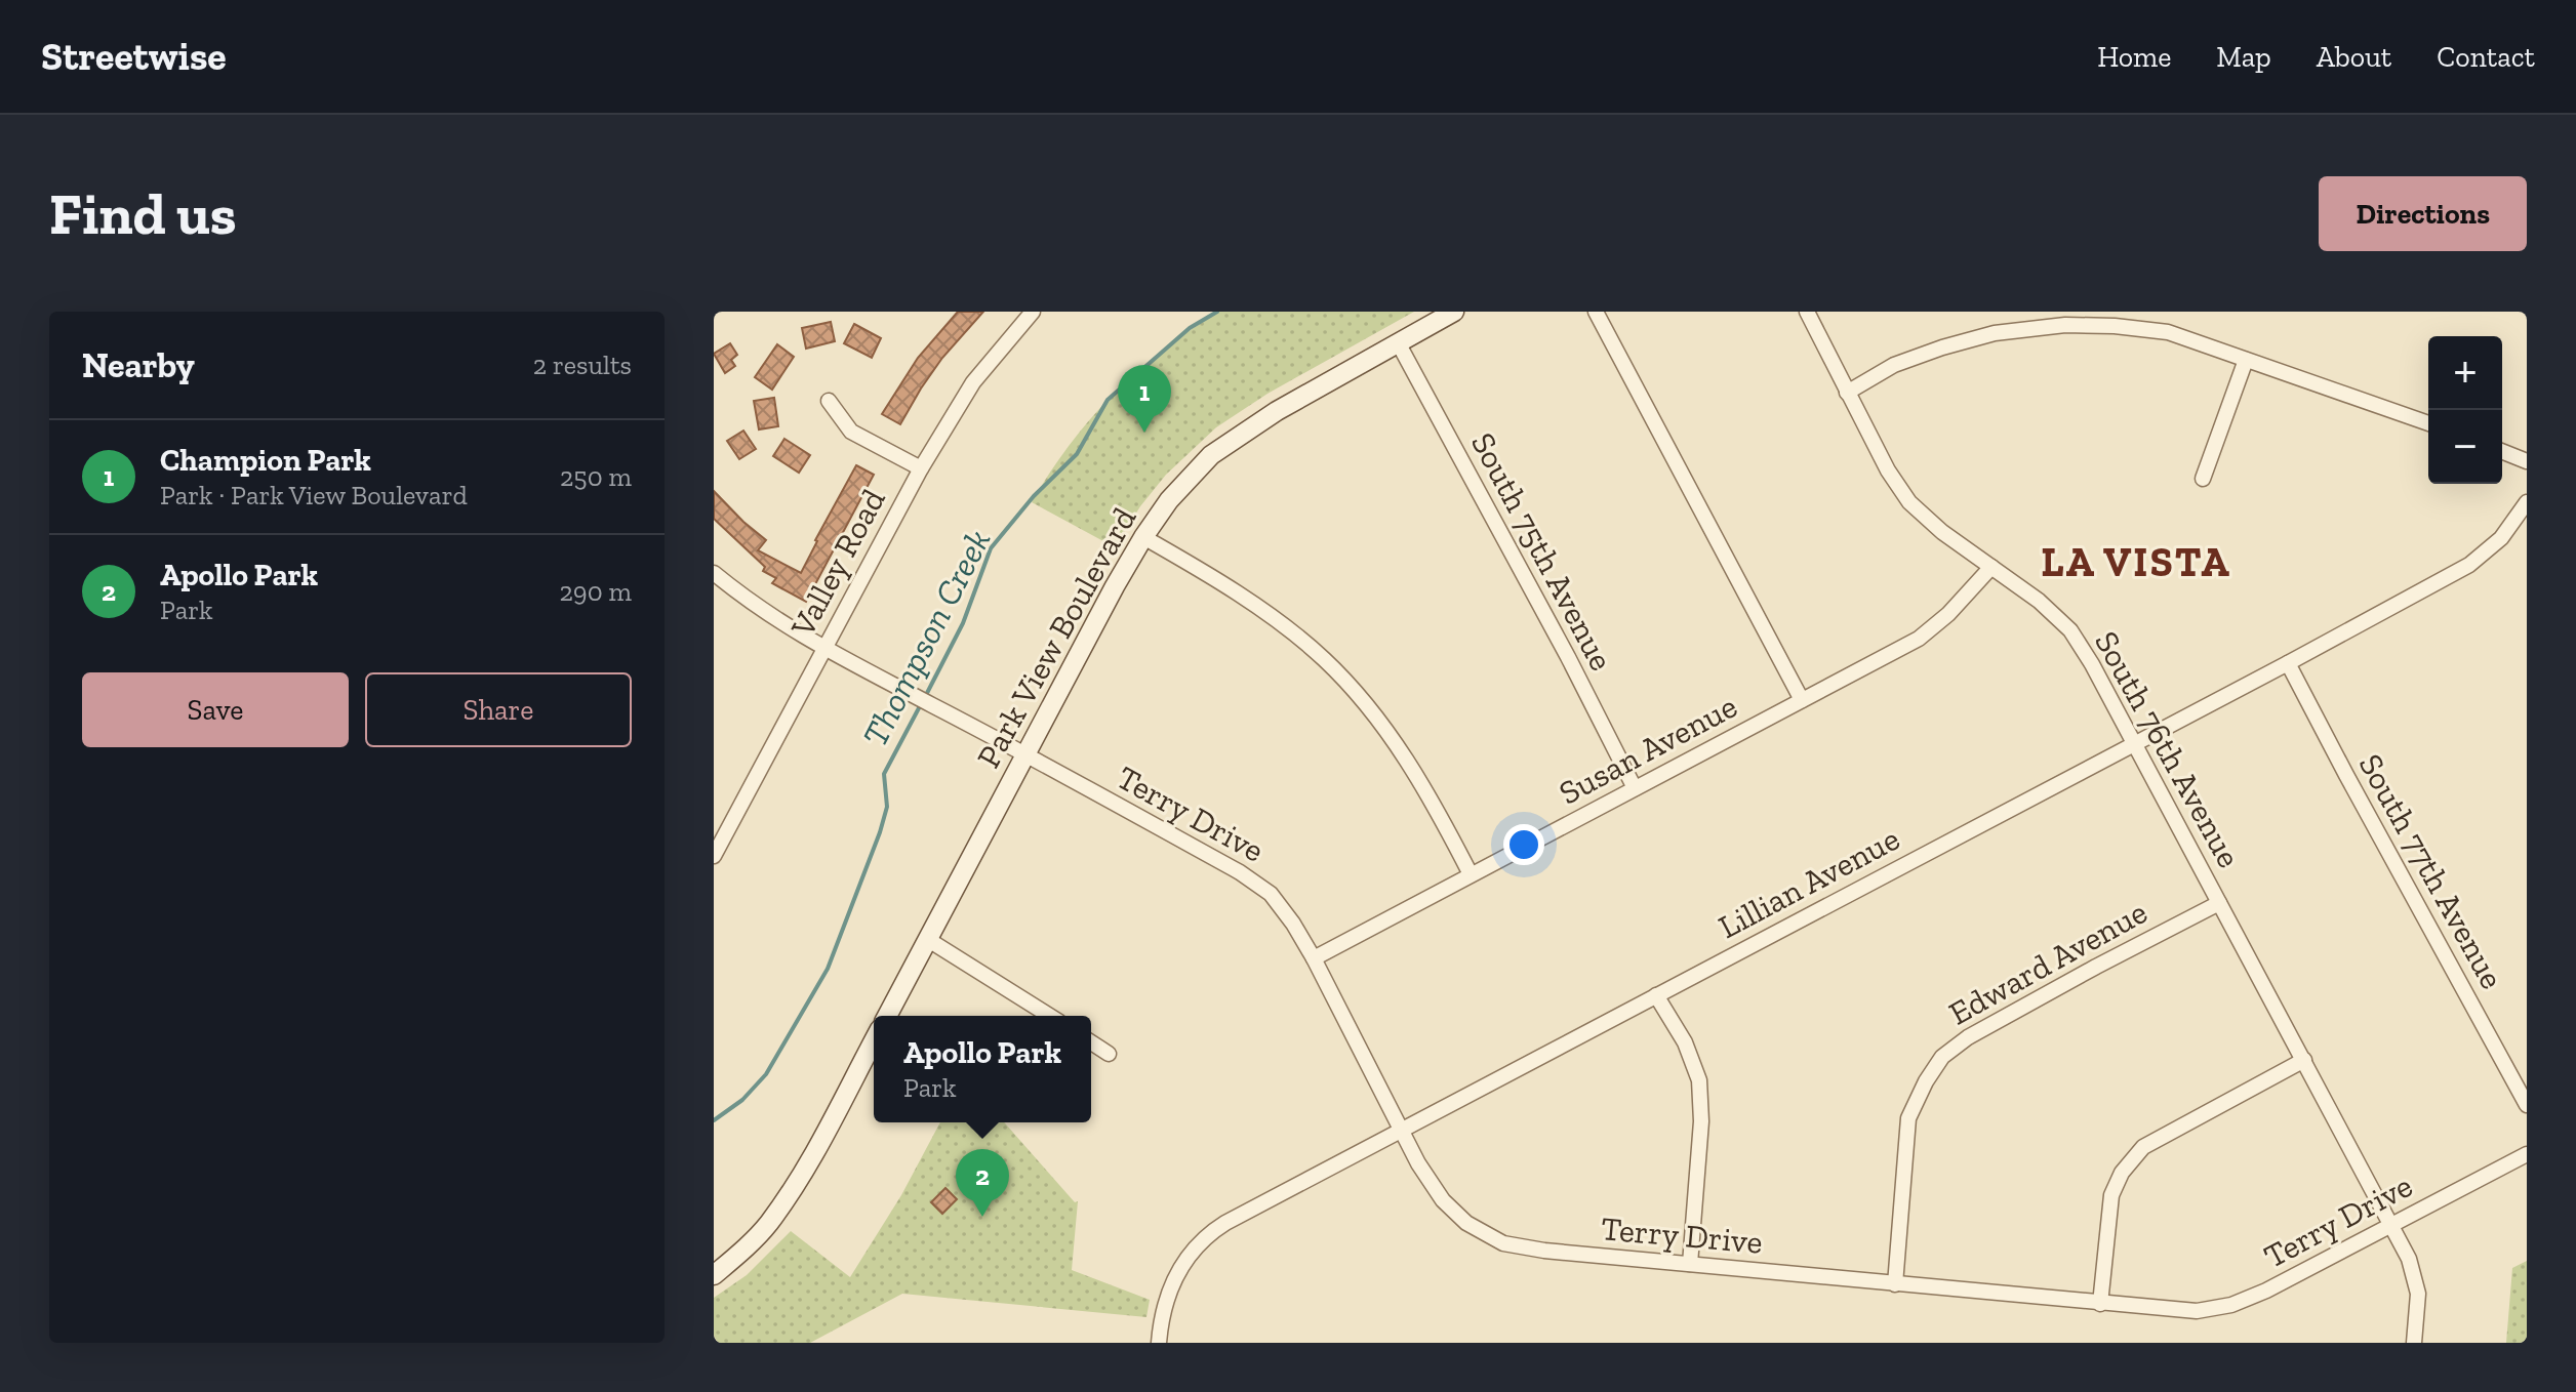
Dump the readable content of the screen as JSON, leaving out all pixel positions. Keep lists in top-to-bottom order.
{
  "streets": {
    "street": [
      "South 75th Avenue",
      "Valley Road",
      "Park View Boulevard",
      "Susan Avenue",
      "South 76th Avenue",
      "Terry Drive",
      "South 77th Avenue",
      "Lillian Avenue",
      "Edward Avenue"
    ]
  },
  "crossings": [
    ["South 75th Avenue", "Park View Boulevard"],
    ["South 75th Avenue", "Susan Avenue"],
    ["Valley Road", "Terry Drive"],
    ["Park View Boulevard", "Terry Drive"],
    ["Susan Avenue", "South 76th Avenue"],
    ["Susan Avenue", "Terry Drive"],
    ["South 76th Avenue", "Terry Drive"],
    ["South 76th Avenue", "Lillian Avenue"],
    ["South 76th Avenue", "Edward Avenue"],
    ["Terry Drive", "Lillian Avenue"],
    ["Terry Drive", "Edward Avenue"],
    ["South 77th Avenue", "Lillian Avenue"]
  ],
  "districts": ["LA VISTA"],
  "water": ["Thompson Creek"],
  "page": {
    "header": "Streetwise",
    "nav": [
      "Home",
      "Map",
      "About",
      "Contact"
    ],
    "buttons": [
      "Directions",
      ["Save", "Share"]
    ],
    "title": "Find us",
    "heading": ["Nearby", "2 results"],
    "map_buttons": ["+", "−"],
    "pins": ["1", "2"],
    "list": [
      {
        "mark": "1",
        "name": "Champion Park",
        "note": "Park · Park View Boulevard",
        "value": "250 m"
      },
      {
        "mark": "2",
        "name": "Apollo Park",
        "note": "Park",
        "value": "290 m"
      }
    ],
    "popup": ["Apollo Park", "Park"]
  }
}
